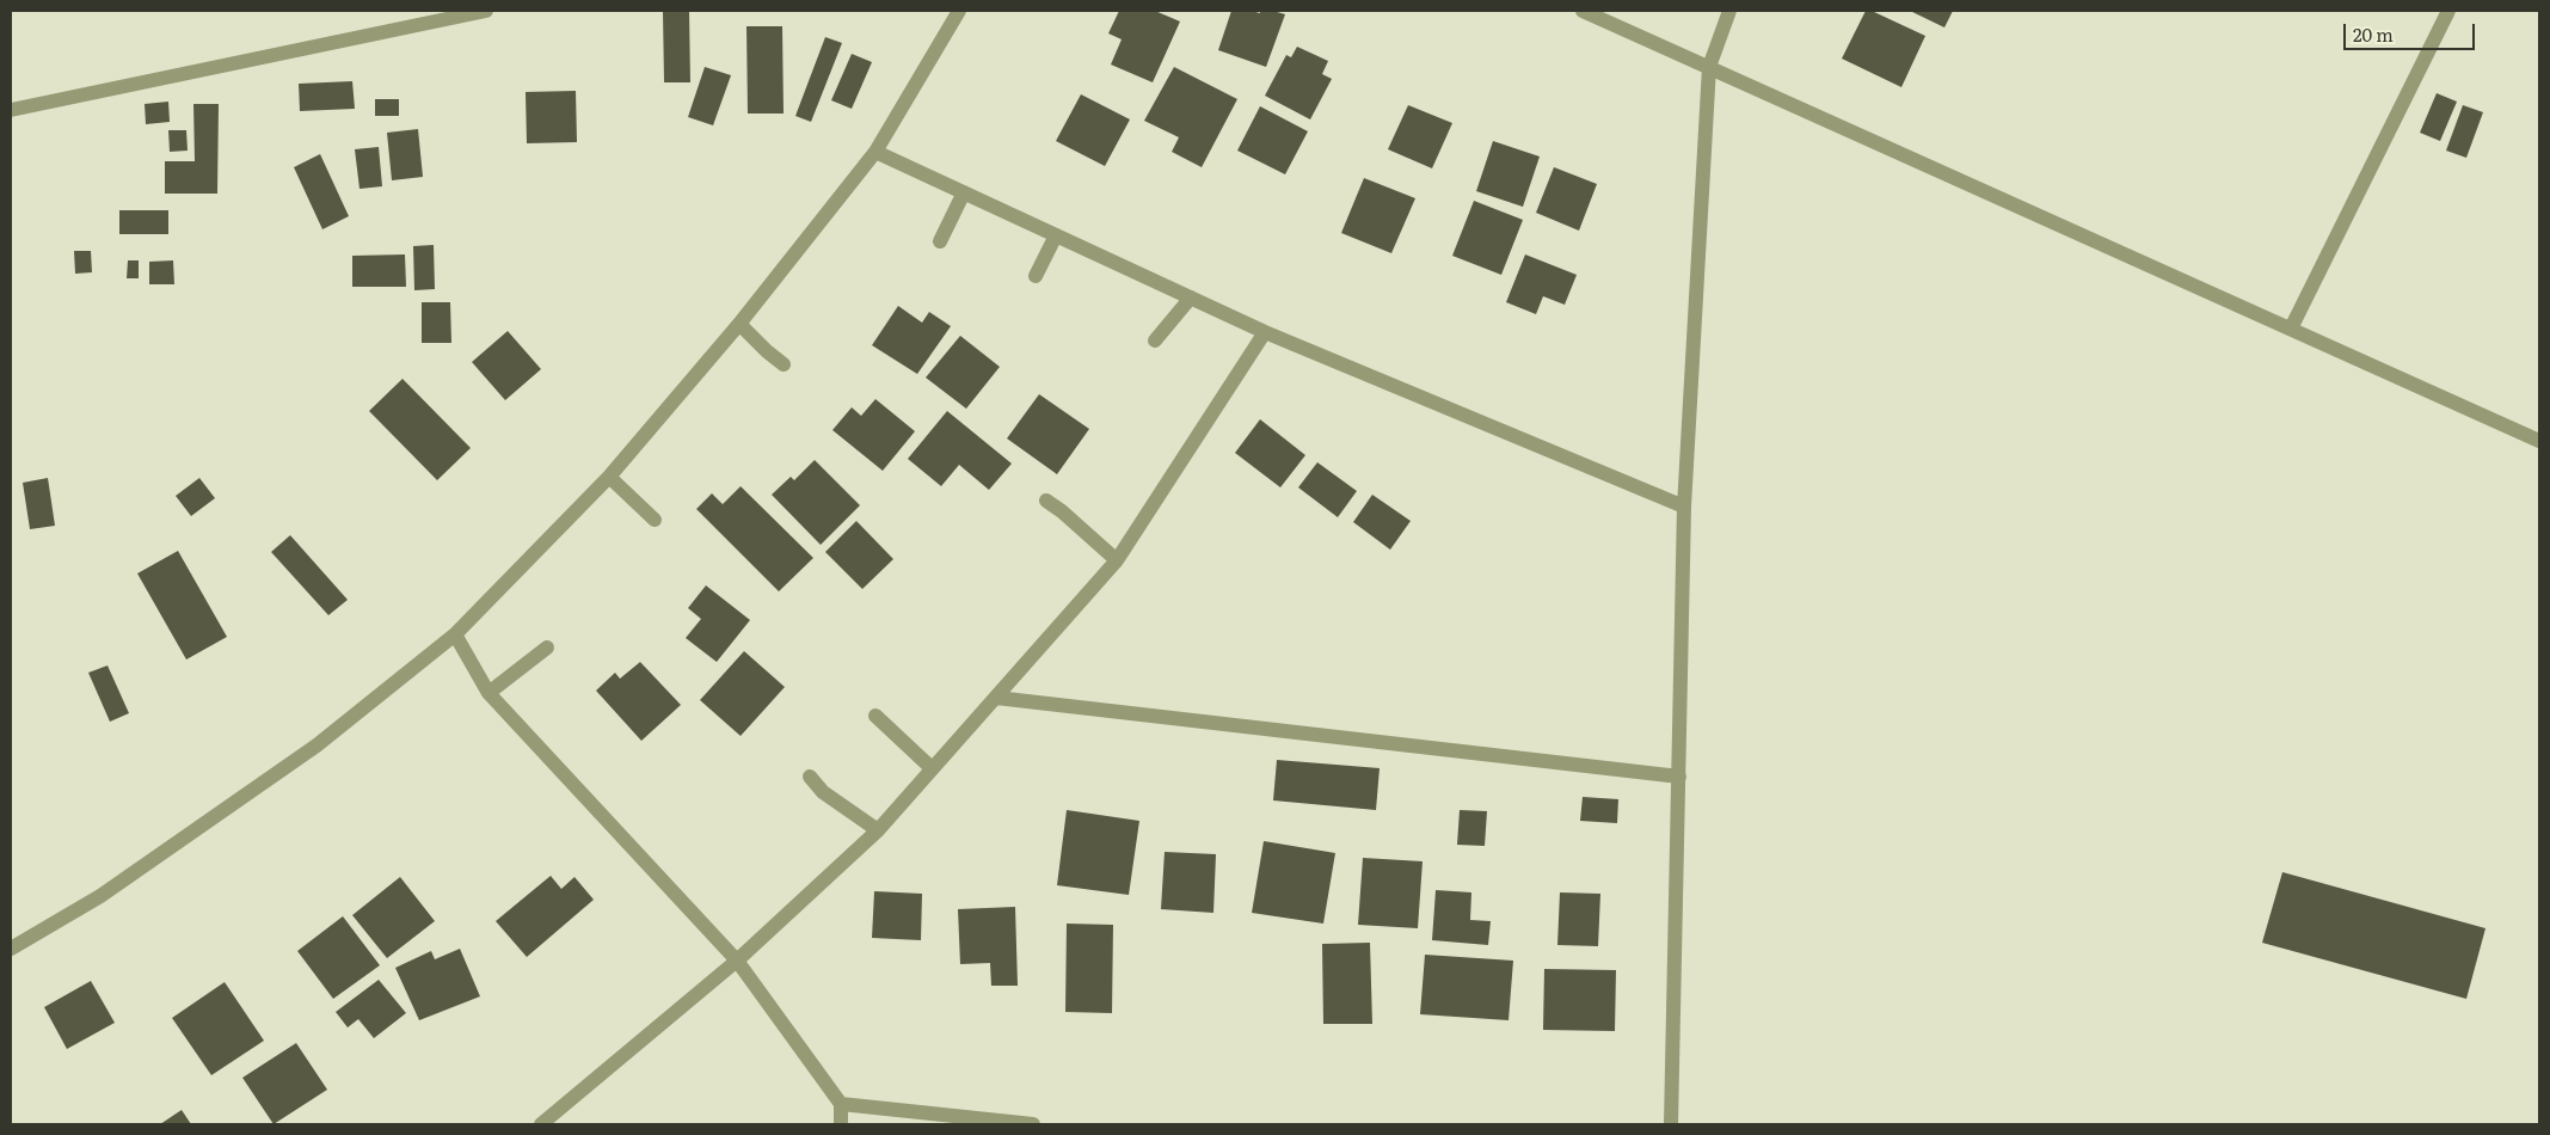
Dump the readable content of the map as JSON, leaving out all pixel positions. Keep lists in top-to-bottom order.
{
  "scale_bar": "20 m"
}
